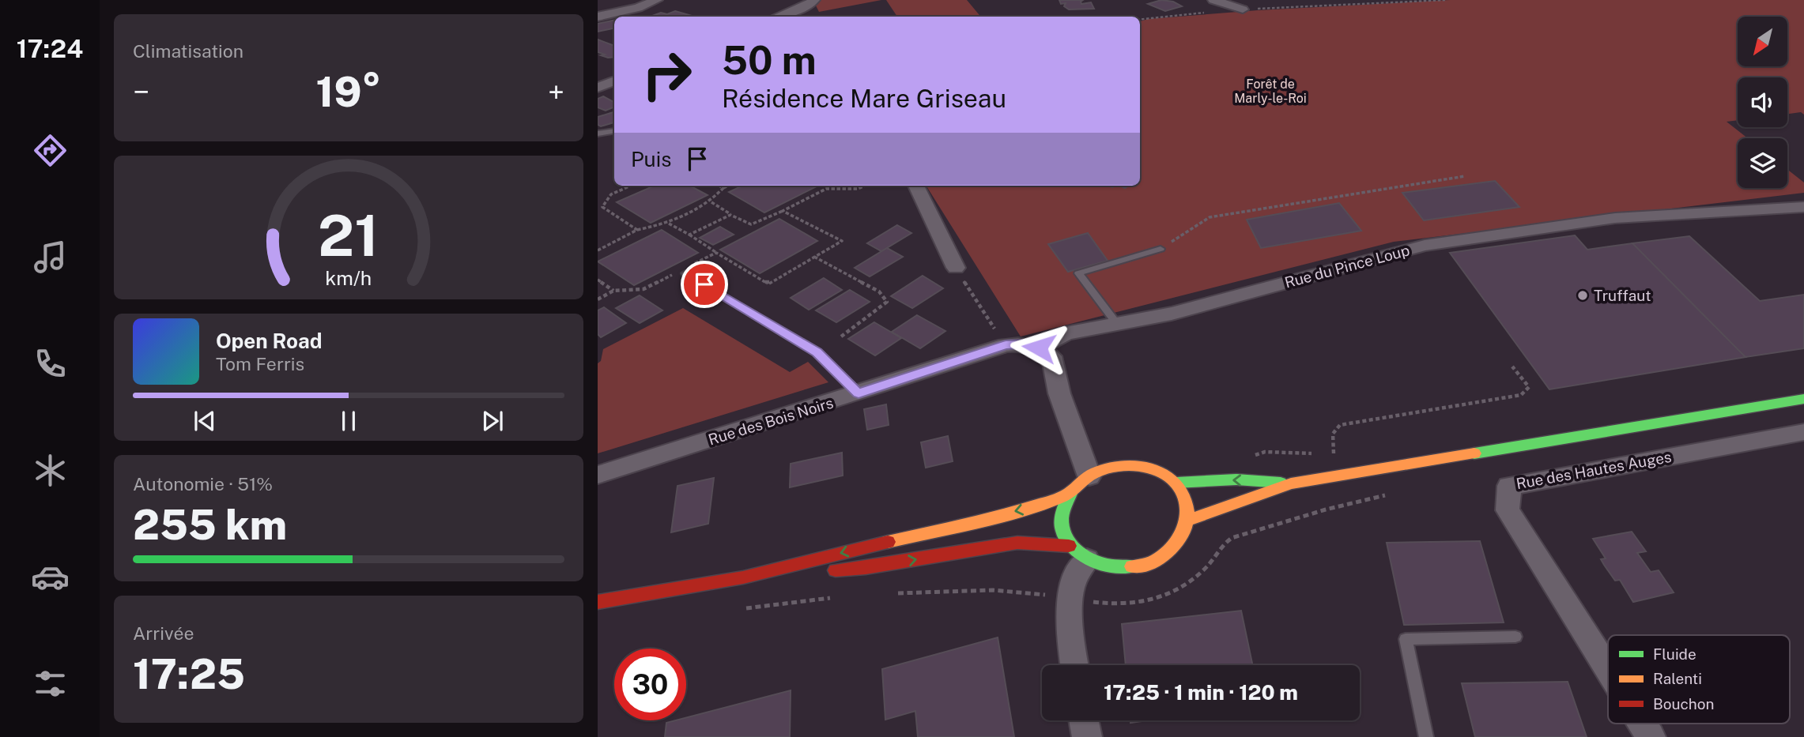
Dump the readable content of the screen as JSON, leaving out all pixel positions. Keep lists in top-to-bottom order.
{
  "streets": {
    "street": ["Rue du Pince Loup", "Rue des Bois Noirs", "Rue des Hautes Auges"]
  },
  "crossings": [
    ["Rue du Pince Loup", "Rue des Bois Noirs"]
  ],
  "parks": ["Forêt de Marly-le-Roi"],
  "places": ["Truffaut"],
  "legend": ["Fluide", "Ralenti", "Bouchon"],
  "north": "bottom left",
  "page": {
    "tabs": "17:24",
    "tile": [
      "Climatisation",
      ["Autonomie · 51%", "255 km"],
      ["Arrivée", "17:25"]
    ],
    "turn": ["50 m", "Résidence Mare Griseau"],
    "heat": ["−", "19°", "+"],
    "then": "Puis",
    "song": ["Open Road", "Tom Ferris"],
    "limit": "30",
    "trip": "17:25 · 1 min · 120 m",
    "gauge": ["21", "km/h"]
  }
}
